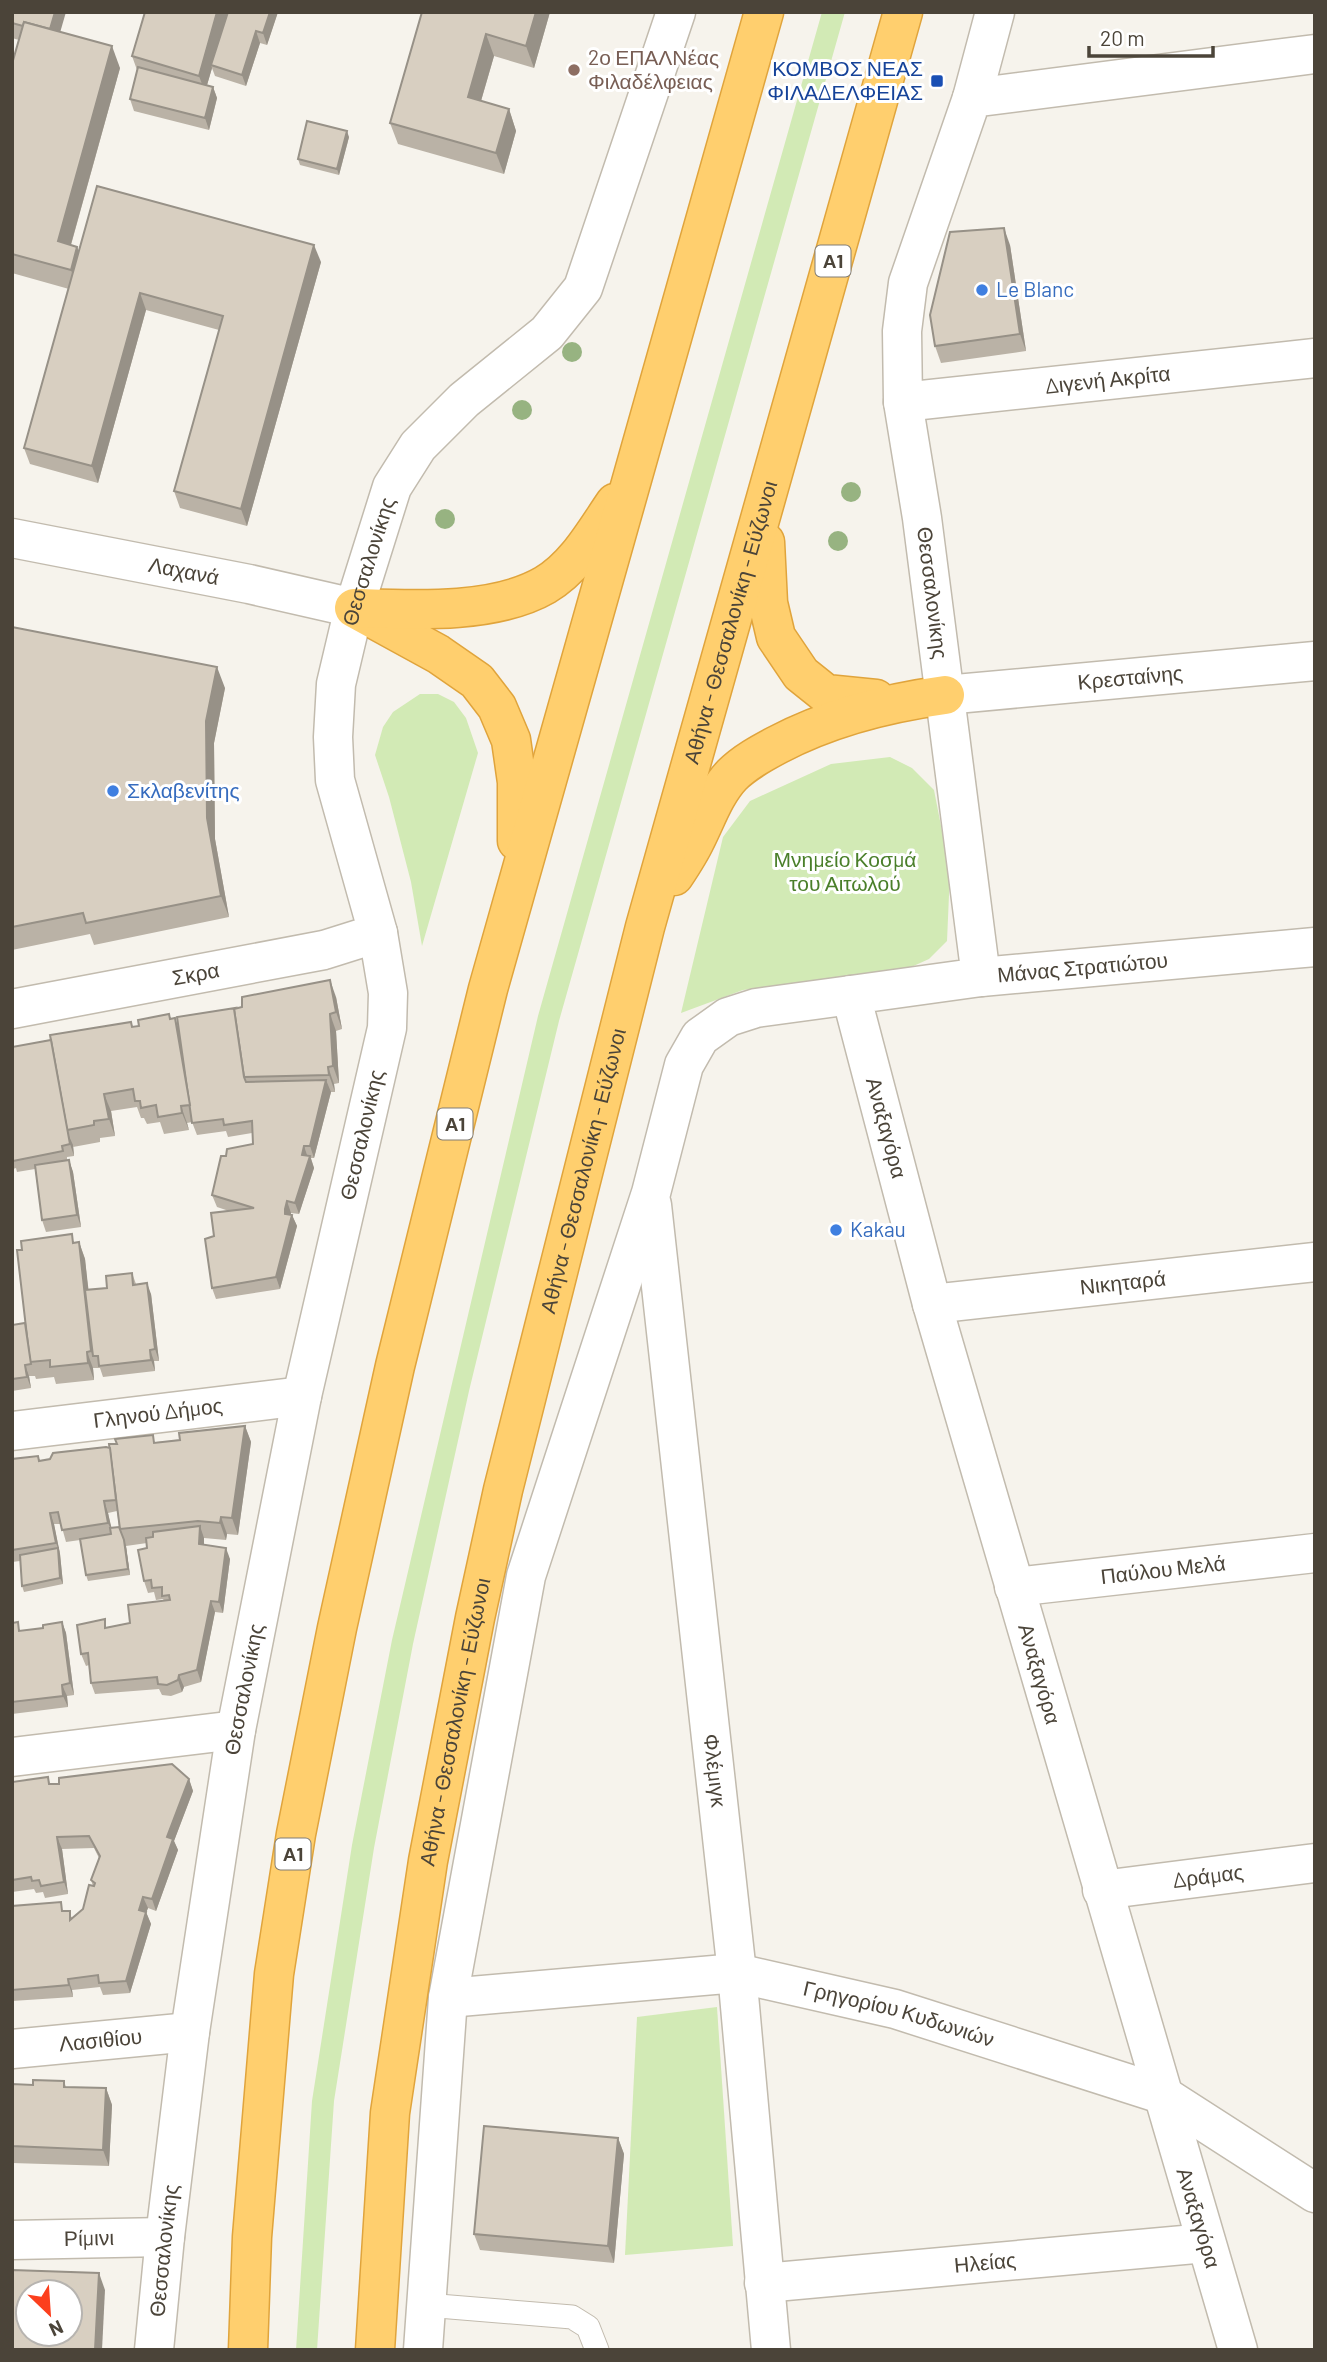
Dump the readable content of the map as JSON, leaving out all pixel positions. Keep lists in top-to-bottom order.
{
  "streets": {
    "highway": ["Α1", "Αθήνα - Θεσσαλονίκη - Εύζωνοι"],
    "street": [
      "Διγενή Ακρίτα",
      "Θεσσαλονίκης",
      "Λαχανά",
      "Κρεσταίνης",
      "Μάνας Στρατιώτου",
      "Σκρα",
      "Αναξαγόρα",
      "Νικηταρά",
      "Γληνού Δήμος",
      "Παύλου Μελά",
      "Φλέμιγκ",
      "Δράμας",
      "Γρηγορίου Κυδωνιών",
      "Λασιθίου",
      "Ρίμινι",
      "Ηλείας"
    ]
  },
  "crossings": [
    ["Διγενή Ακρίτα", "Θεσσαλονίκης"],
    ["Θεσσαλονίκης", "Λαχανά"],
    ["Θεσσαλονίκης", "Κρεσταίνης"],
    ["Θεσσαλονίκης", "Μάνας Στρατιώτου"],
    ["Θεσσαλονίκης", "Σκρα"],
    ["Θεσσαλονίκης", "Γληνού Δήμος"],
    ["Θεσσαλονίκης", "Λασιθίου"],
    ["Θεσσαλονίκης", "Ρίμινι"],
    ["Μάνας Στρατιώτου", "Αναξαγόρα"],
    ["Αναξαγόρα", "Νικηταρά"],
    ["Αναξαγόρα", "Παύλου Μελά"],
    ["Αναξαγόρα", "Δράμας"],
    ["Αναξαγόρα", "Γρηγορίου Κυδωνιών"],
    ["Αναξαγόρα", "Ηλείας"],
    ["Φλέμιγκ", "Γρηγορίου Κυδωνιών"],
    ["Φλέμιγκ", "Ηλείας"]
  ],
  "parks": ["Μνημείο Κοσμά του Αιτωλού"],
  "places": {
    "other": [
      "2ο ΕΠΑΛΝέας Φιλαδέλφειας",
      "Le Blanc",
      "Σκλαβενίτης",
      "Kakau"
    ],
    "transit": ["ΚΟΜΒΟΣ ΝΕΑΣ ΦΙΛΑΔΕΛΦΕΙΑΣ"]
  },
  "scale_bar": "20 m",
  "north": "bottom right"
}
